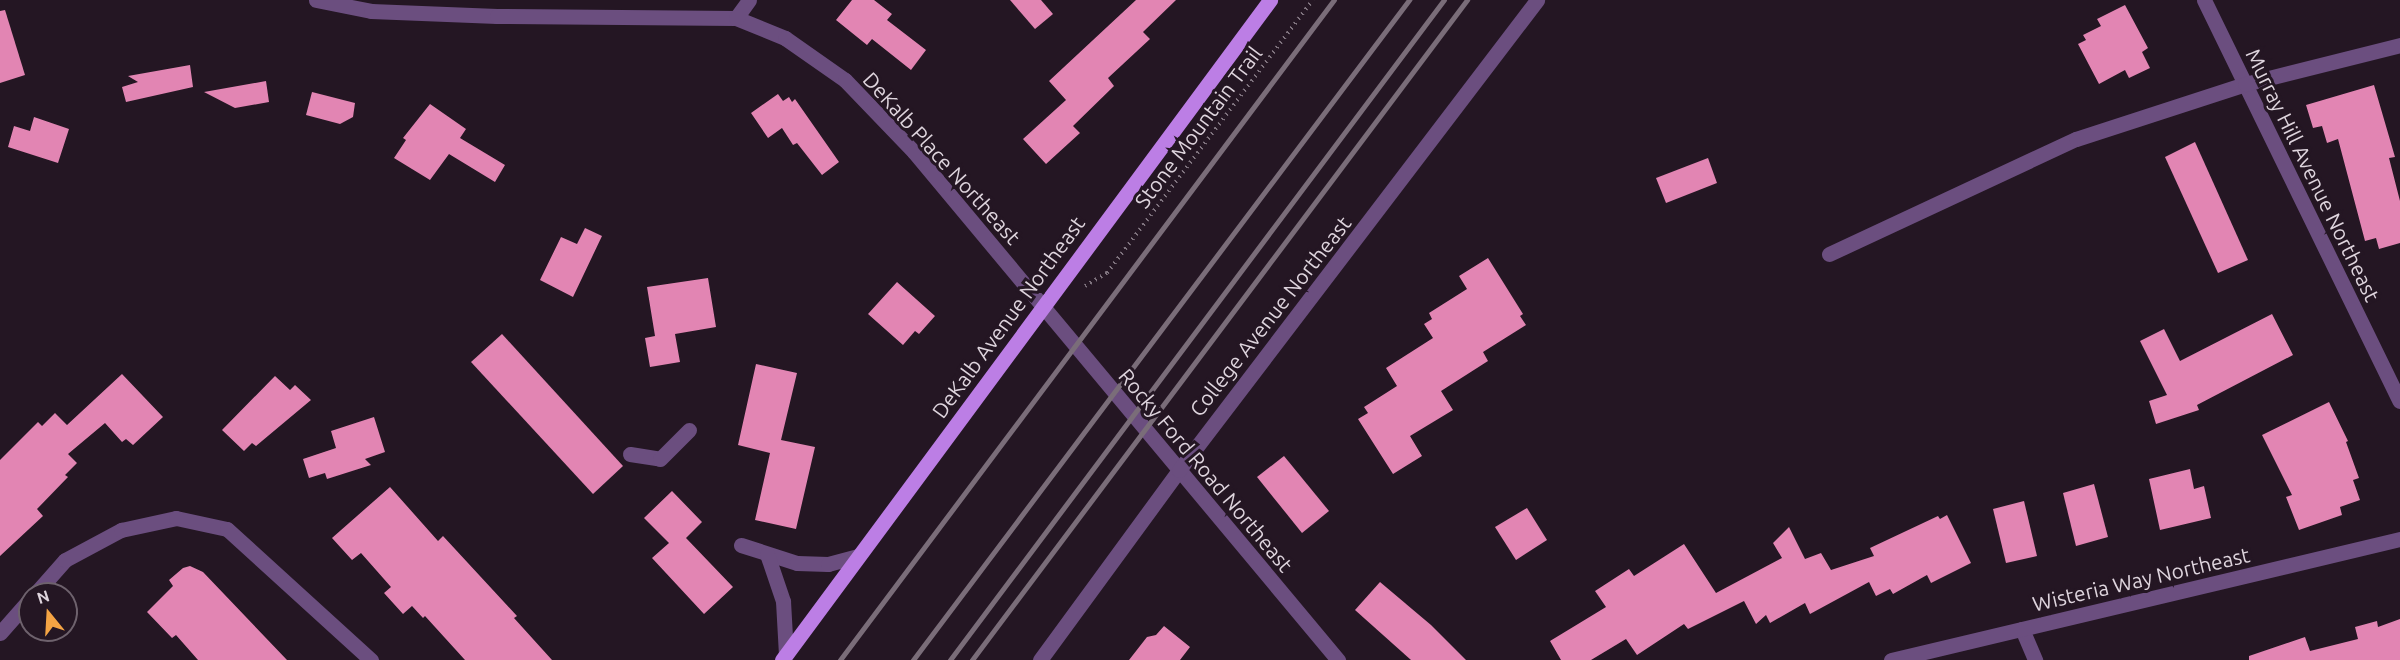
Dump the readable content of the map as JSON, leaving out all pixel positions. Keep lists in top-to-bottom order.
{
  "streets": {
    "main road": ["DeKalb Avenue Northeast"],
    "street": [
      "DeKalb Place Northeast",
      "Murray Hill Avenue Northeast",
      "College Avenue Northeast",
      "Rocky Ford Road Northeast",
      "Wisteria Way Northeast"
    ],
    "path": ["Stone Mountain Trail"]
  },
  "crossings": [
    ["DeKalb Place Northeast", "DeKalb Avenue Northeast"],
    ["DeKalb Place Northeast", "Rocky Ford Road Northeast"],
    ["College Avenue Northeast", "Rocky Ford Road Northeast"],
    ["DeKalb Avenue Northeast", "Rocky Ford Road Northeast"]
  ],
  "north": "top"
}
